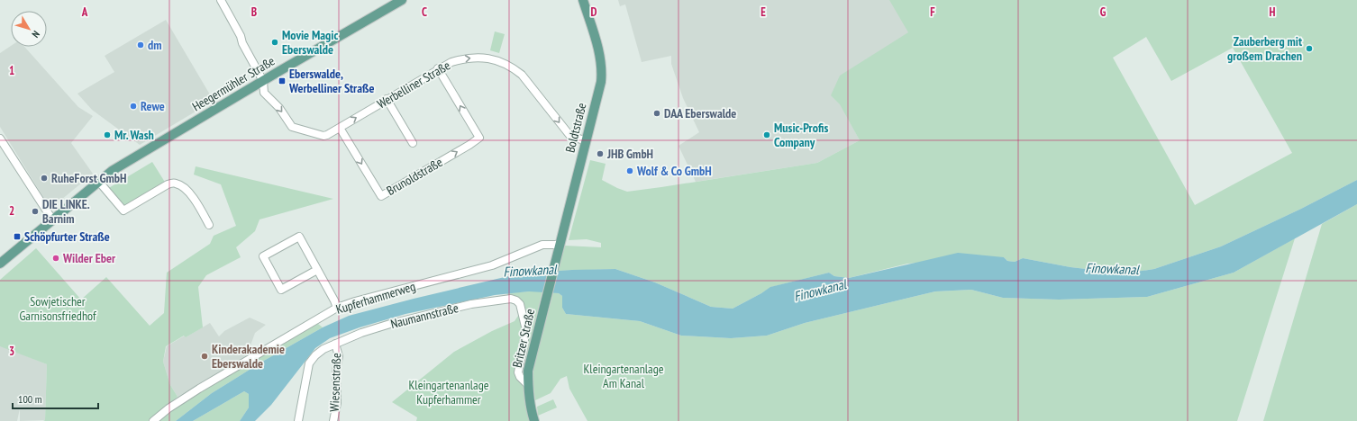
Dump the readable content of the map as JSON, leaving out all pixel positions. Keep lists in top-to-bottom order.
{
  "streets": {
    "main road": ["Heegermühler Straße", "Boldtstraße", "Britzer Straße"],
    "street": [
      "Werbelliner Straße",
      "Brunoldstraße",
      "Kupferhammerweg",
      "Naumannstraße",
      "Wiesenstraße"
    ]
  },
  "crossings": [
    ["Heegermühler Straße", "Werbelliner Straße"],
    ["Werbelliner Straße", "Boldtstraße"],
    ["Werbelliner Straße", "Brunoldstraße"],
    ["Boldtstraße", "Kupferhammerweg"],
    ["Boldtstraße", "Britzer Straße"],
    ["Naumannstraße", "Britzer Straße"],
    ["Naumannstraße", "Wiesenstraße"]
  ],
  "one_way": ["Werbelliner Straße"],
  "water": ["Finowkanal"],
  "parks": ["Sowjetischer Garnisonsfriedhof", "Kleingartenanlage Am Kanal", "Kleingartenanlage Kupferhammer"],
  "places": {
    "other": [
      "Movie Magic Eberswalde",
      "dm",
      "Zauberberg mit großem Drachen",
      "Rewe",
      "DAA Eberswalde",
      "Mr. Wash",
      "Music-Profis Company",
      "JHB GmbH",
      "Wolf & Co GmbH",
      "RuheForst GmbH",
      "DIE LINKE. Barnim",
      "Wilder Eber",
      "Kinderakademie Eberswalde"
    ],
    "transit": ["Eberswalde, Werbelliner Straße", "Schöpfurter Straße"]
  },
  "scale_bar": "100 m",
  "north": "bottom right",
  "grid": {
    "columns": [
      "A",
      "B",
      "C",
      "D",
      "E",
      "F",
      "G",
      "H"
    ],
    "rows": ["1", "2", "3"]
  }
}
